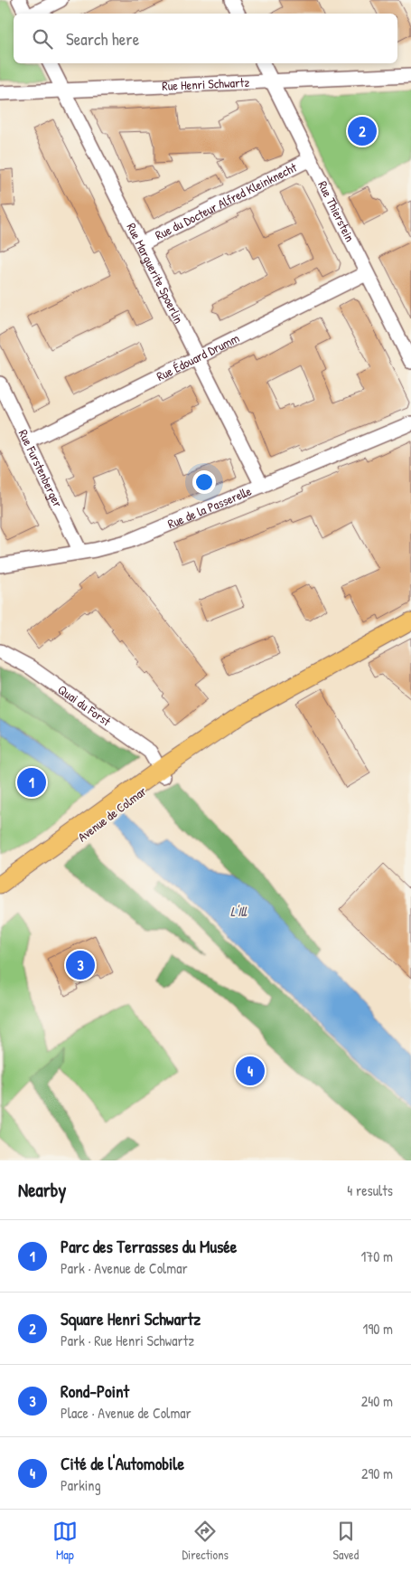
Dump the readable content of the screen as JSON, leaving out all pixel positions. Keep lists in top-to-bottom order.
{
  "streets": {
    "main road": ["Avenue de Colmar"],
    "street": [
      "Rue Henri Schwartz",
      "Rue du Docteur Alfred Kleinknecht",
      "Rue Thierstein",
      "Rue Marguerite Spoerlin",
      "Rue Édouard Drumm",
      "Rue Furstenberger",
      "Rue de la Passerelle",
      "Quai du Forst"
    ]
  },
  "crossings": [
    ["Rue Henri Schwartz", "Rue Thierstein"],
    ["Rue Henri Schwartz", "Rue Marguerite Spoerlin"],
    ["Rue du Docteur Alfred Kleinknecht", "Rue Thierstein"],
    ["Rue du Docteur Alfred Kleinknecht", "Rue Marguerite Spoerlin"],
    ["Rue Thierstein", "Rue Édouard Drumm"],
    ["Rue Marguerite Spoerlin", "Rue Édouard Drumm"],
    ["Rue Marguerite Spoerlin", "Rue de la Passerelle"],
    ["Rue Édouard Drumm", "Rue Furstenberger"],
    ["Rue Furstenberger", "Rue de la Passerelle"],
    ["Quai du Forst", "Avenue de Colmar"]
  ],
  "water": ["L'Ill"],
  "page": {
    "search": "Search here",
    "pins": [
      "2",
      "1",
      "3",
      "4"
    ],
    "heading": ["Nearby", "4 results"],
    "list": [
      {
        "mark": "1",
        "name": "Parc des Terrasses du Musée",
        "note": "Park · Avenue de Colmar",
        "value": "170 m"
      },
      {
        "mark": "2",
        "name": "Square Henri Schwartz",
        "note": "Park · Rue Henri Schwartz",
        "value": "190 m"
      },
      {
        "mark": "3",
        "name": "Rond-Point",
        "note": "Place · Avenue de Colmar",
        "value": "240 m"
      },
      {
        "mark": "4",
        "name": "Cité de l'Automobile",
        "note": "Parking",
        "value": "290 m"
      }
    ],
    "nav": ["Map", "Directions", "Saved"]
  }
}
